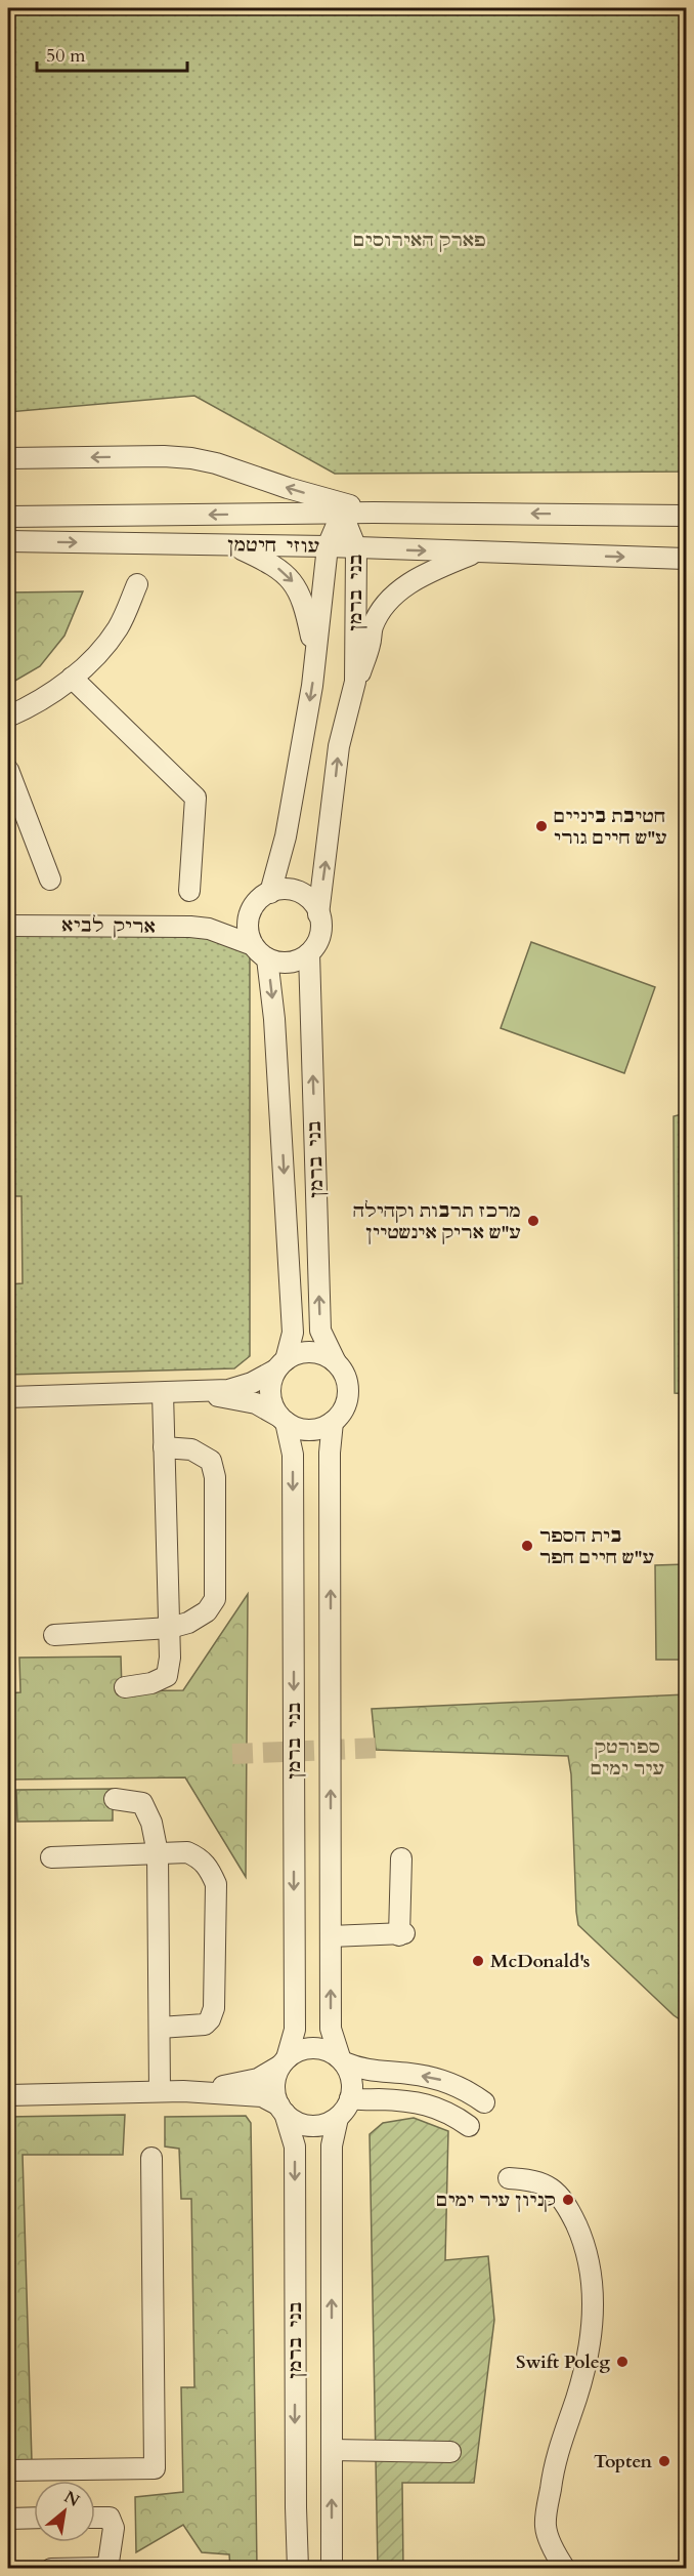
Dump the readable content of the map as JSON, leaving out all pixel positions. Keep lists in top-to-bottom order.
{
  "streets": {
    "street": ["עוזי חיטמן", "בני ברמן", "אריק לביא"]
  },
  "crossings": [
    ["עוזי חיטמן", "בני ברמן"],
    ["בני ברמן", "אריק לביא"]
  ],
  "parks": ["פארק האירוסים", "ספורטק עיר ימים"],
  "places": [
    "חטיבת ביניים ע\"ש חיים גורי",
    "מרכז תרבות וקהילה ע\"ש אריק אינשטיין",
    "בית הספר ע\"ש חיים חפר",
    "McDonald's",
    "קניון עיר ימים",
    "Swift Poleg",
    "Topten"
  ],
  "scale_bar": "50 m",
  "north": "top right"
}
